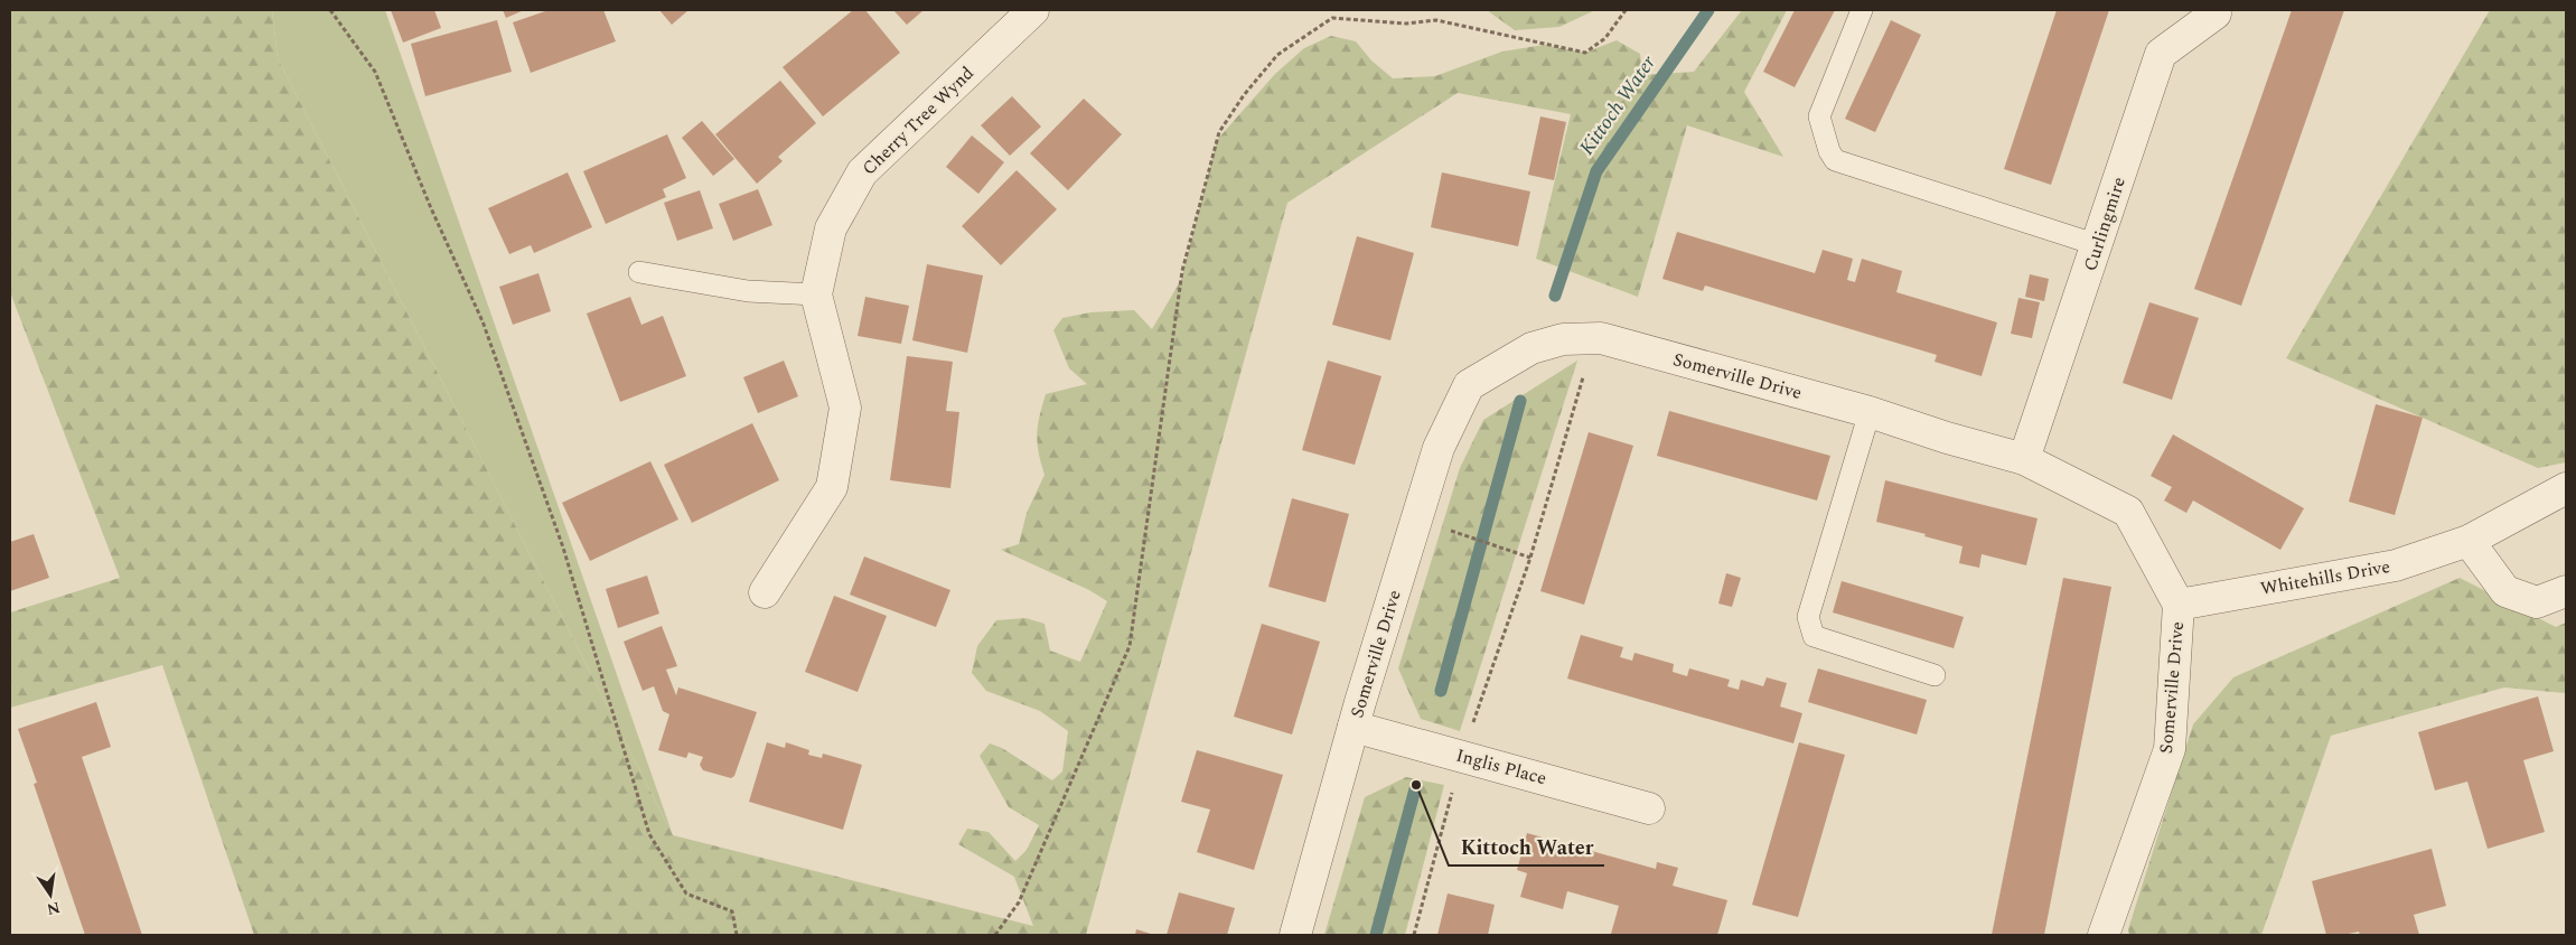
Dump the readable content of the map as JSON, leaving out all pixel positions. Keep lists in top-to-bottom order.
{
  "streets": {
    "street": [
      "Cherry Tree Wynd",
      "Curlingmire",
      "Somerville Drive",
      "Whitehills Drive",
      "Inglis Place"
    ]
  },
  "crossings": [
    ["Curlingmire", "Somerville Drive"],
    ["Somerville Drive", "Whitehills Drive"],
    ["Somerville Drive", "Inglis Place"]
  ],
  "water": ["Kittoch Water"],
  "places": ["Kittoch Water"],
  "north": "bottom"
}
